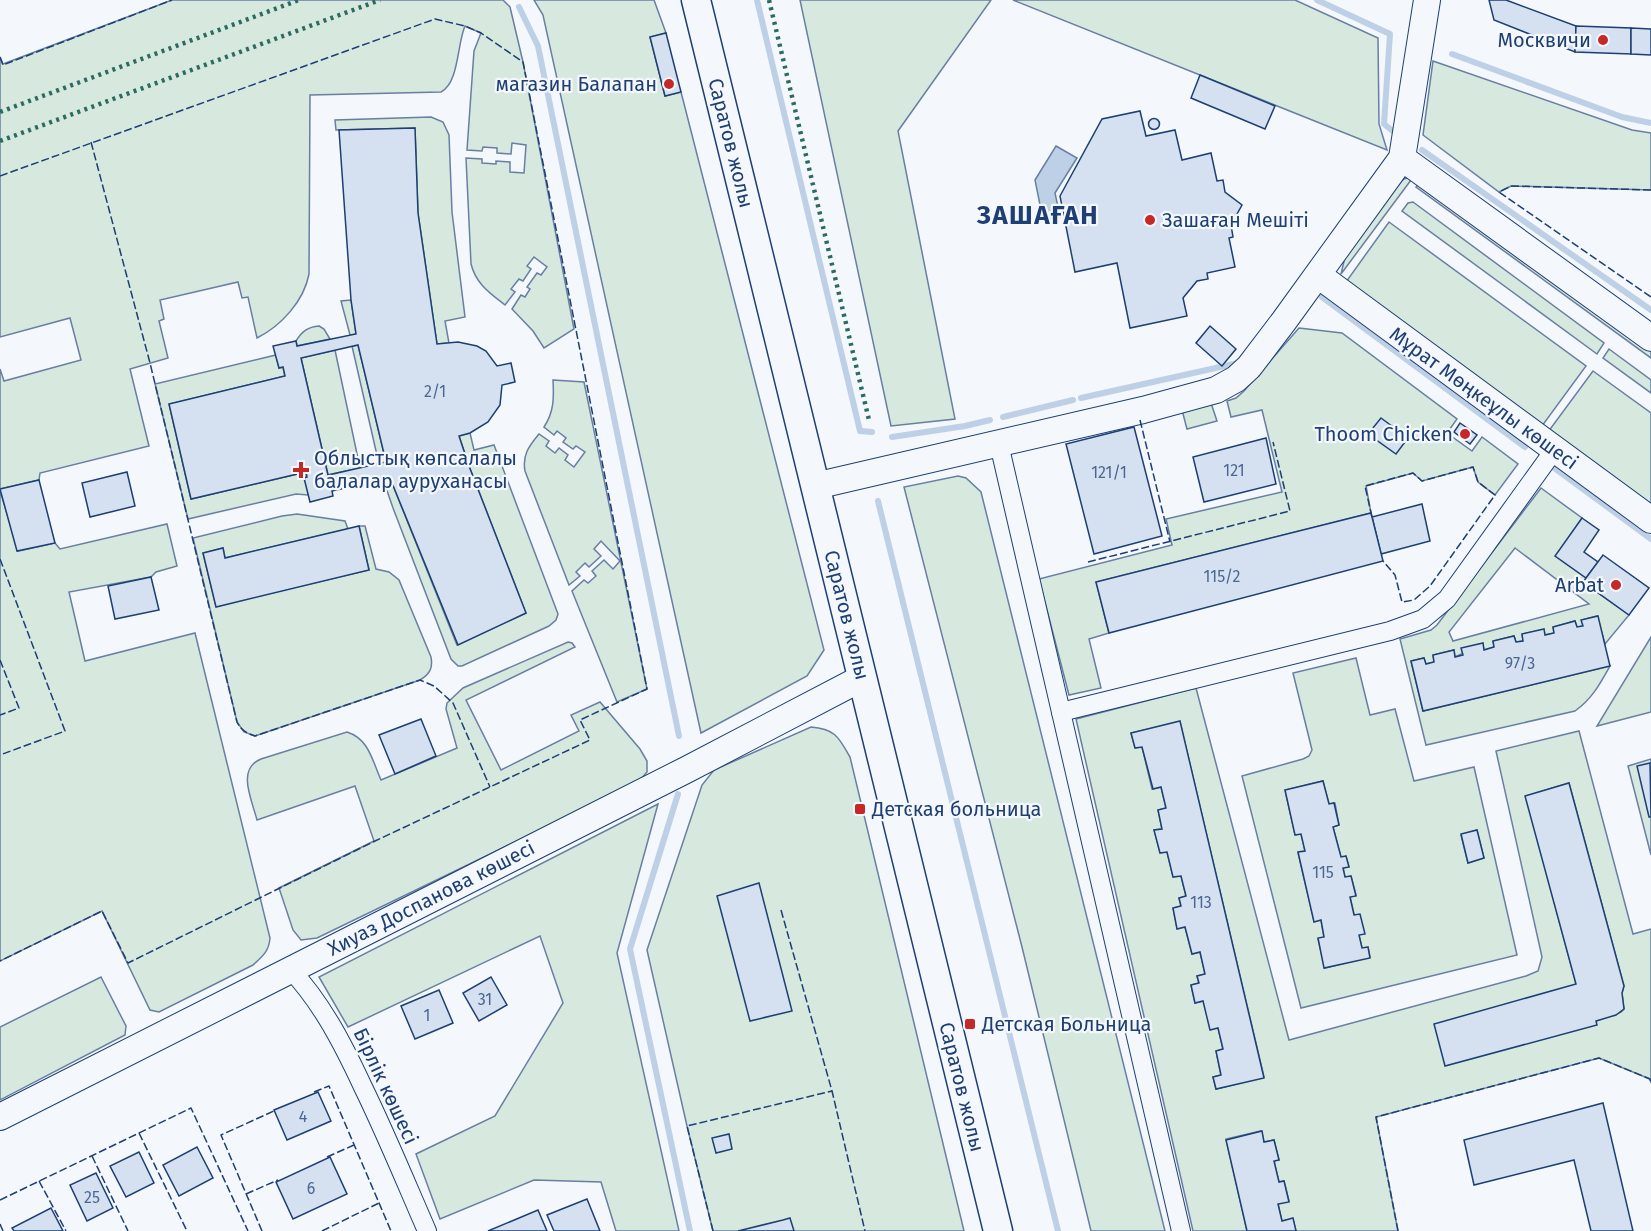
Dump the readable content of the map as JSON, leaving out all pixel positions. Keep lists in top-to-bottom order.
{
  "streets": {
    "main road": ["Саратов жолы", "Мұрат Мөңкеұлы көшесі", "Хиуаз Доспанова көшесі"],
    "street": ["Бірлік көшесі"]
  },
  "crossings": [
    ["Саратов жолы", "Хиуаз Доспанова көшесі"],
    ["Хиуаз Доспанова көшесі", "Бірлік көшесі"]
  ],
  "districts": ["ЗАШАҒАН"],
  "places": {
    "other": [
      "Москвичи",
      "магазин Балапан",
      "Зашаған Мешіті",
      "Thoom Chicken",
      "Arbat"
    ],
    "health": ["Облыстық көпсалалы балалар ауруханасы"],
    "transit": ["Детская больница", "Детская Больница"]
  },
  "house_numbers": [
    "2/1",
    "121",
    "121/1",
    "115/2",
    "97/3",
    "115",
    "113",
    "31",
    "1",
    "4",
    "6",
    "25"
  ]
}
